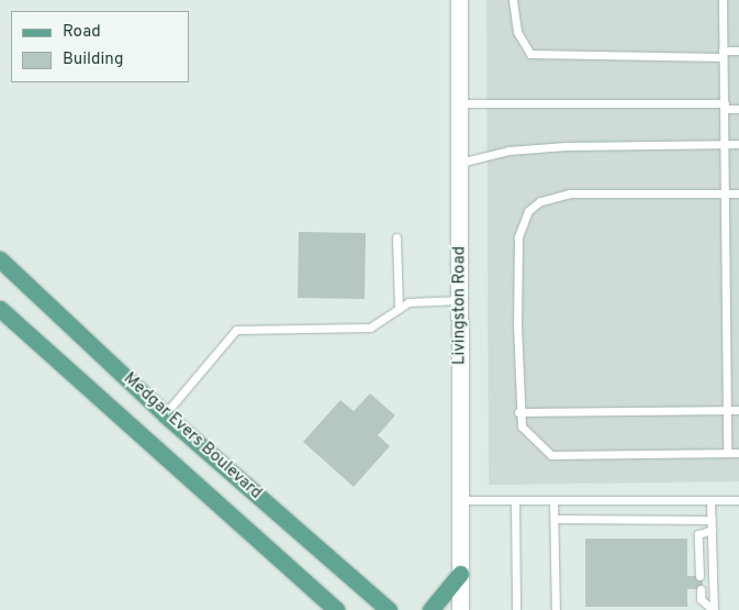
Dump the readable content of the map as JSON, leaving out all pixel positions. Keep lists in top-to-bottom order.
{
  "streets": {
    "main road": ["Medgar Evers Boulevard"],
    "street": ["Livingston Road"]
  },
  "legend": ["Road", "Building"]
}
